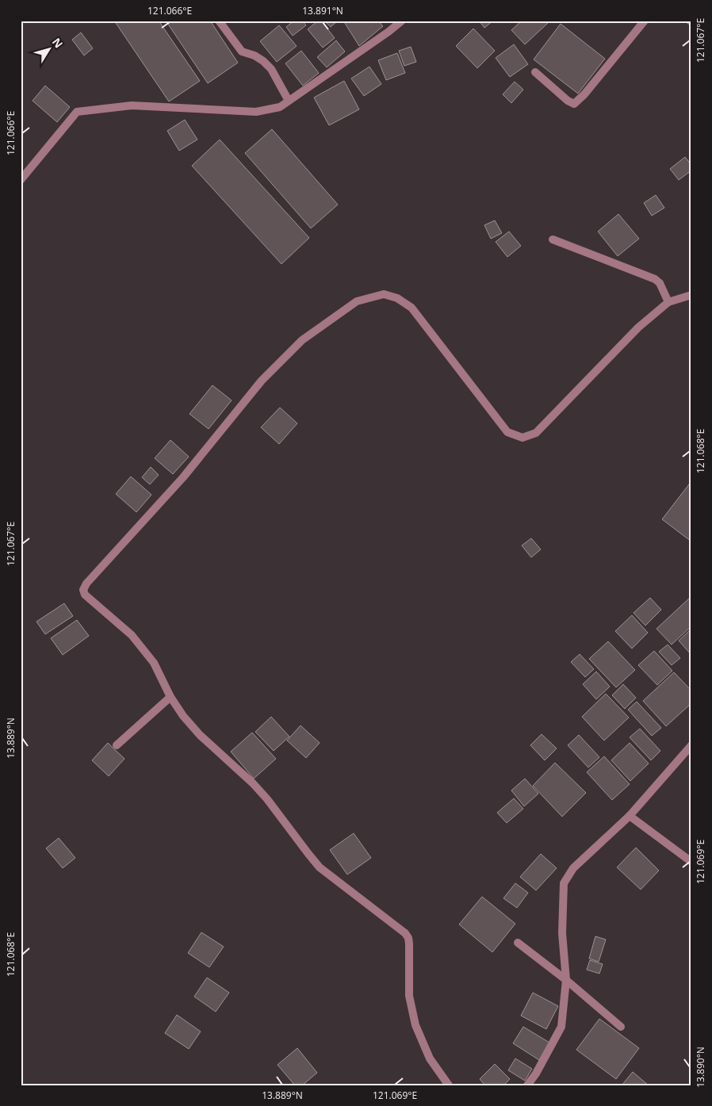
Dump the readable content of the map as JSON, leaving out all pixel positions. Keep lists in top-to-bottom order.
{
  "north": "top right",
  "coordinates": [
    "121.066°E",
    "13.891°N",
    "121.067°E",
    "121.068°E",
    "13.889°N",
    "121.069°E",
    "13.890°N"
  ]
}
